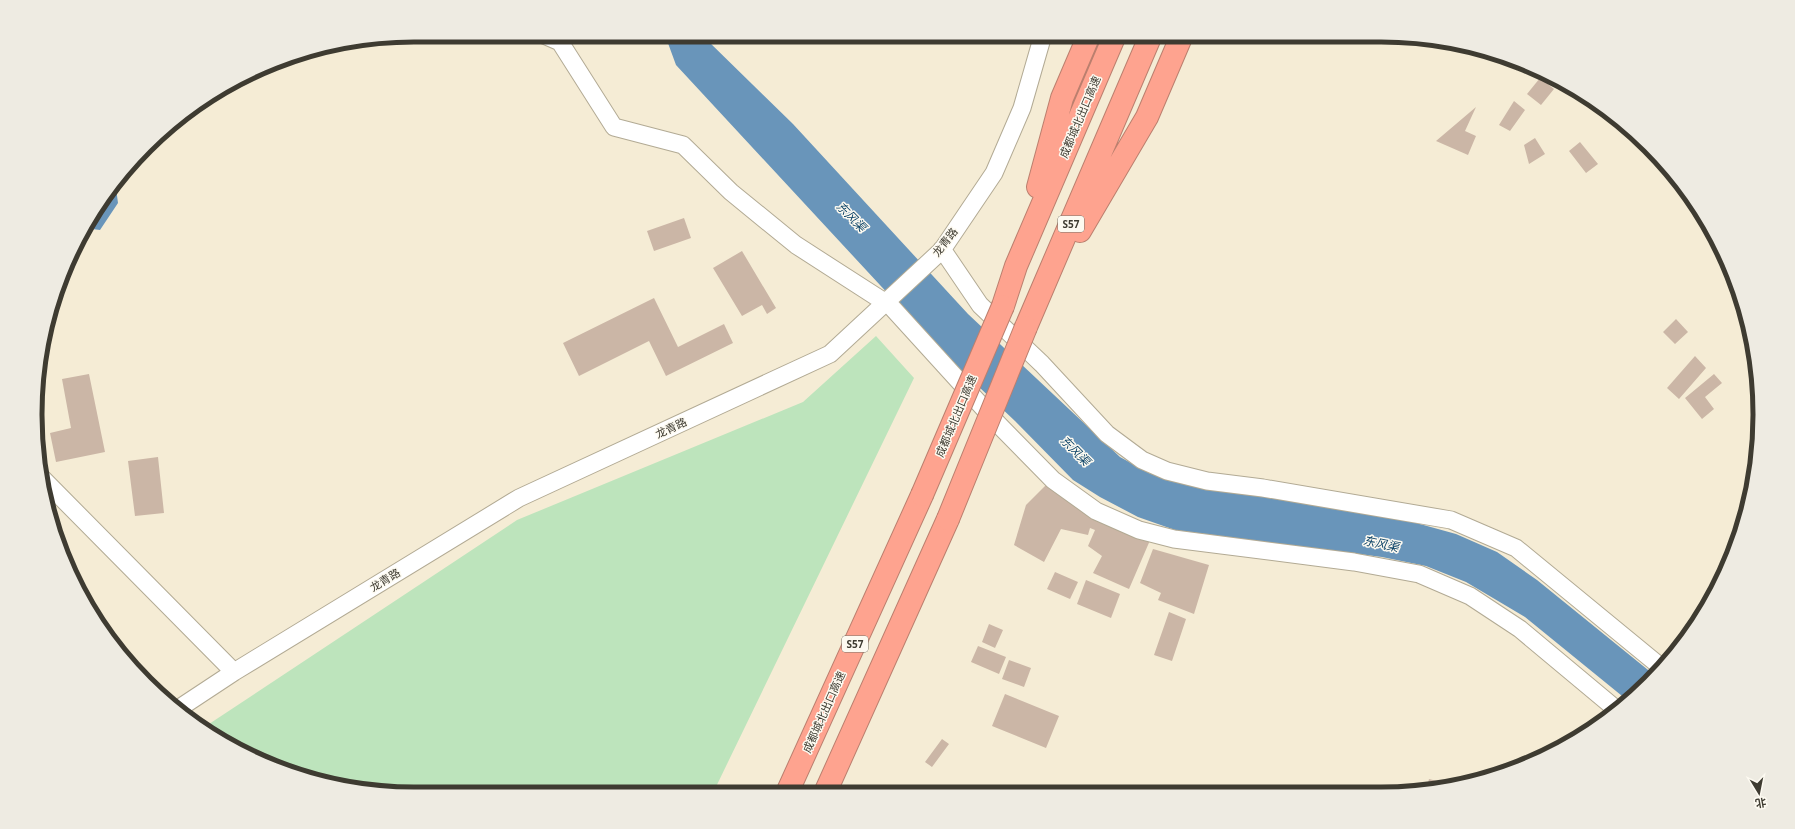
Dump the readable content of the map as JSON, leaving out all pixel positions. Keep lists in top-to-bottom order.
{
  "streets": {
    "highway": ["成都城北出口高速", "S57"],
    "street": ["龙青路"]
  },
  "water": ["东风渠"],
  "north": "bottom"
}
